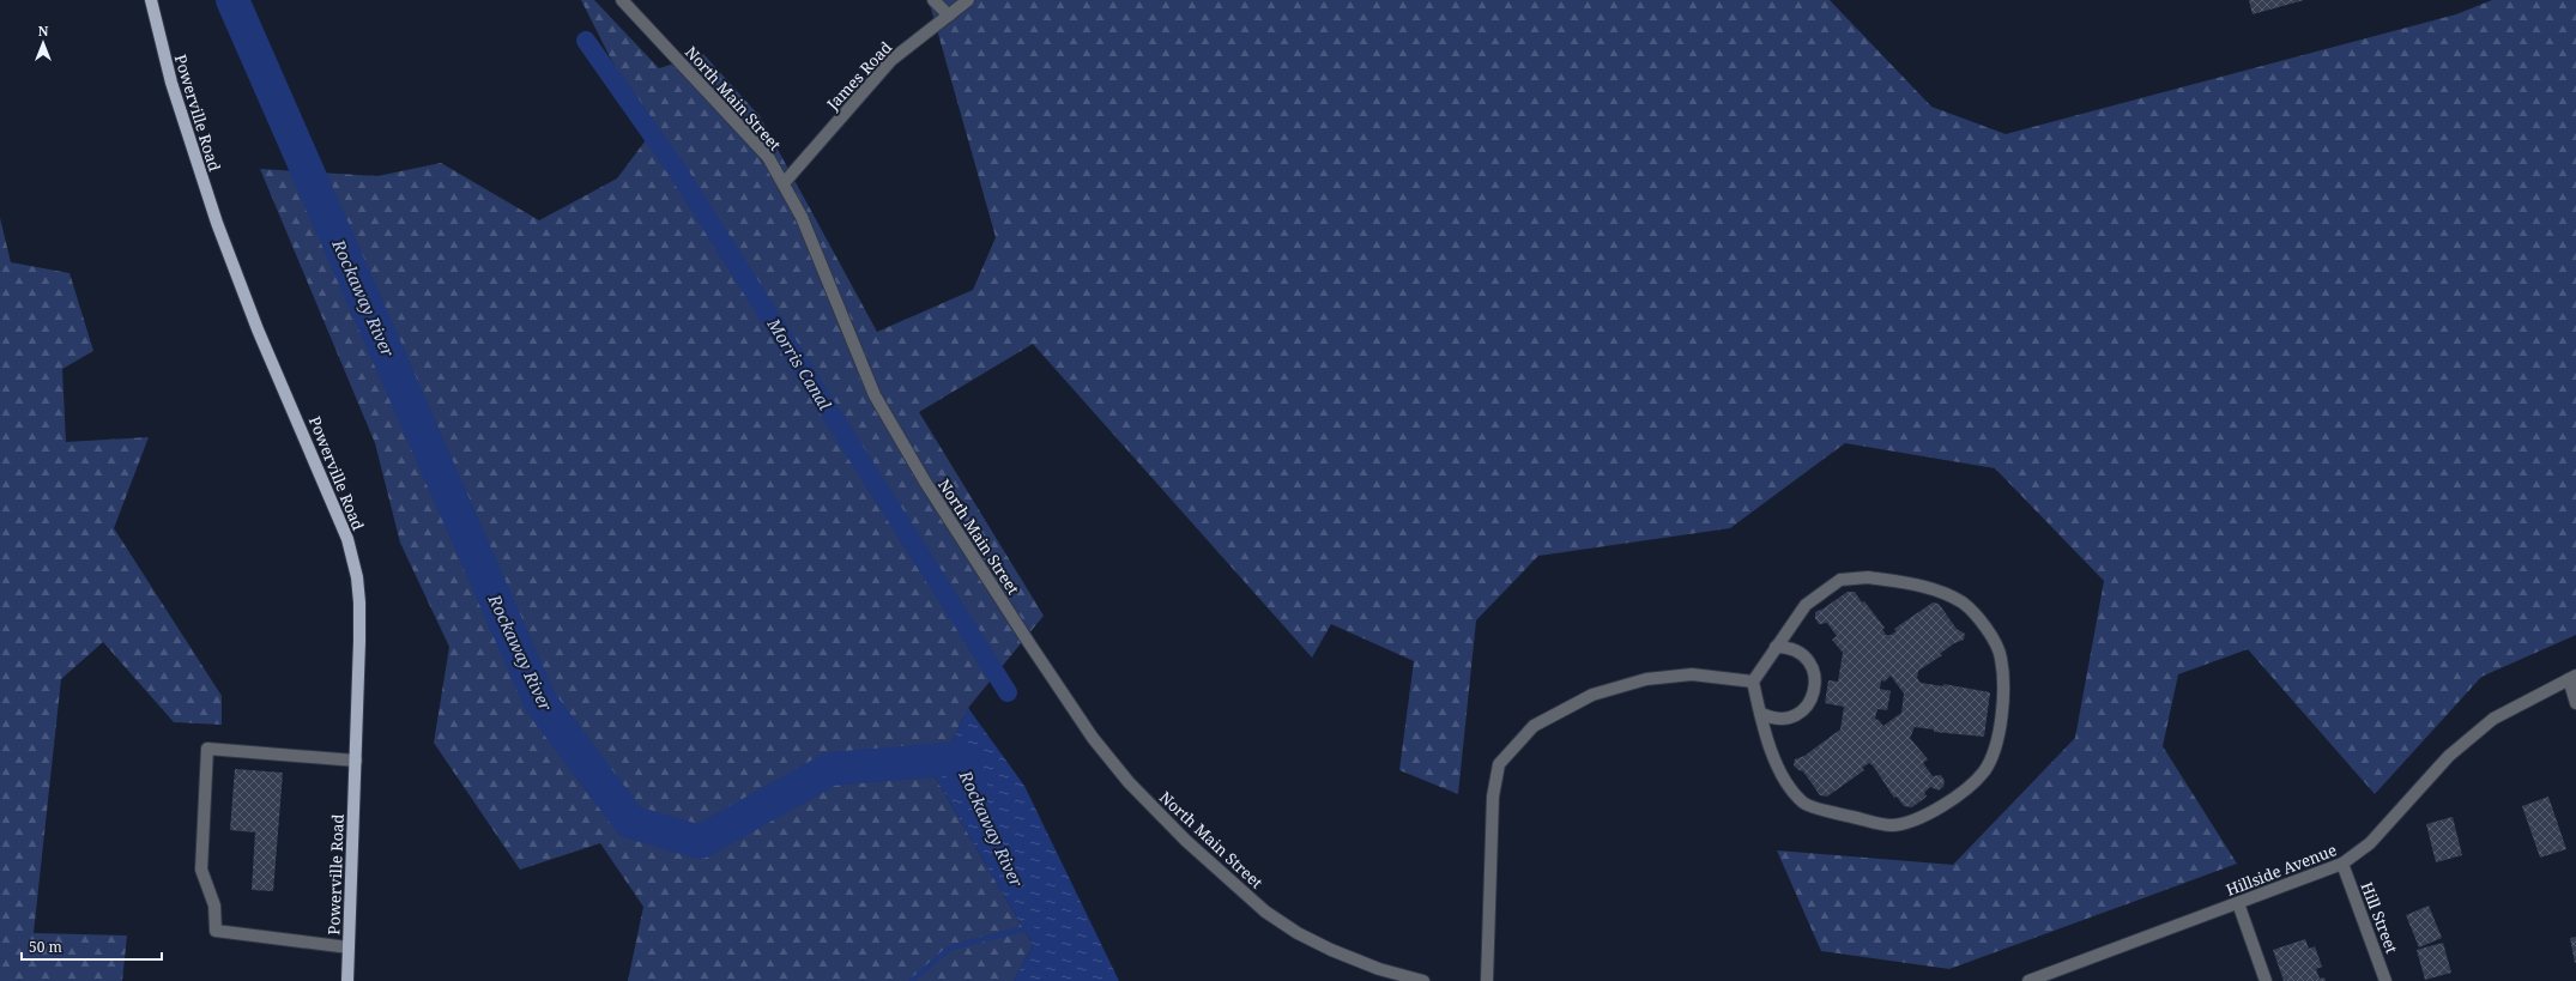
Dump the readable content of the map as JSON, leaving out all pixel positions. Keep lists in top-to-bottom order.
{
  "streets": {
    "main road": ["Powerville Road"],
    "street": [
      "James Road",
      "North Main Street",
      "Hillside Avenue",
      "Hill Street"
    ]
  },
  "crossings": [
    ["James Road", "North Main Street"],
    ["Hillside Avenue", "Hill Street"]
  ],
  "water": ["Rockaway River", "Morris Canal"],
  "scale_bar": "50 m",
  "north": "top"
}
